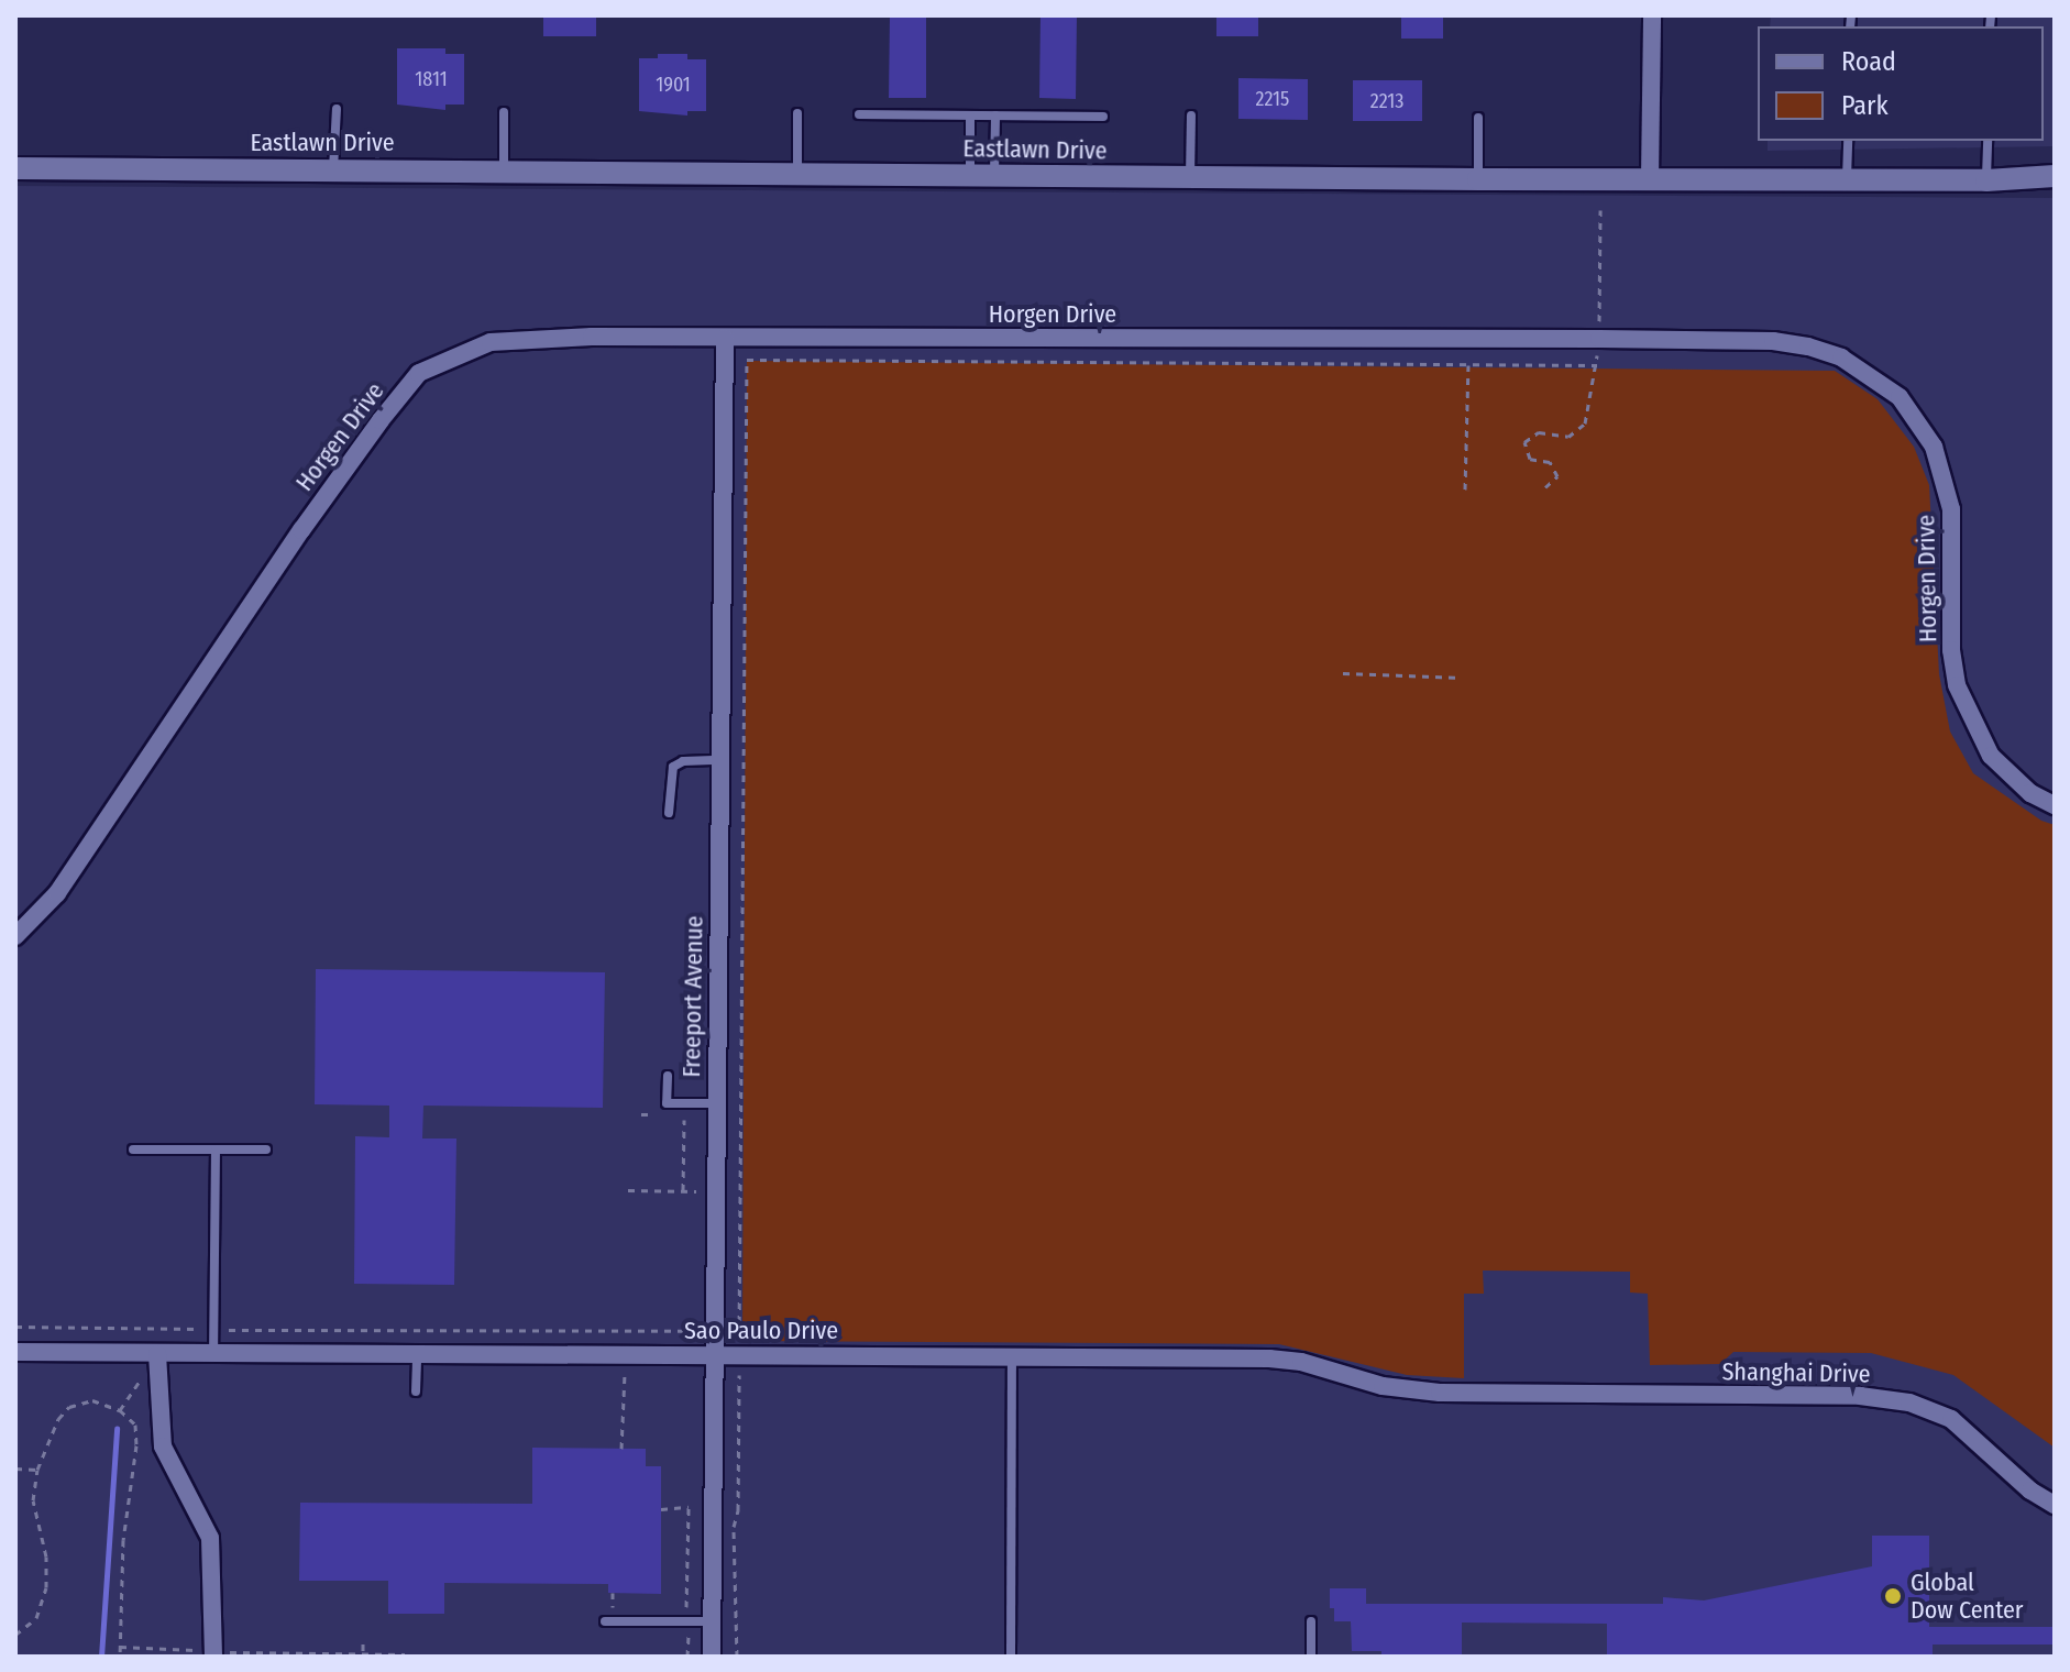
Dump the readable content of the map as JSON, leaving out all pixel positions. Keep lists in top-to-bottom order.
{
  "streets": {
    "street": [
      "Eastlawn Drive",
      "Horgen Drive",
      "Freeport Avenue",
      "Sao Paulo Drive",
      "Shanghai Drive"
    ]
  },
  "crossings": [
    ["Horgen Drive", "Freeport Avenue"],
    ["Freeport Avenue", "Sao Paulo Drive"],
    ["Sao Paulo Drive", "Shanghai Drive"]
  ],
  "places": ["Global Dow Center"],
  "house_numbers": [
    "1811",
    "1901",
    "2215",
    "2213"
  ],
  "legend": ["Road", "Park"]
}
